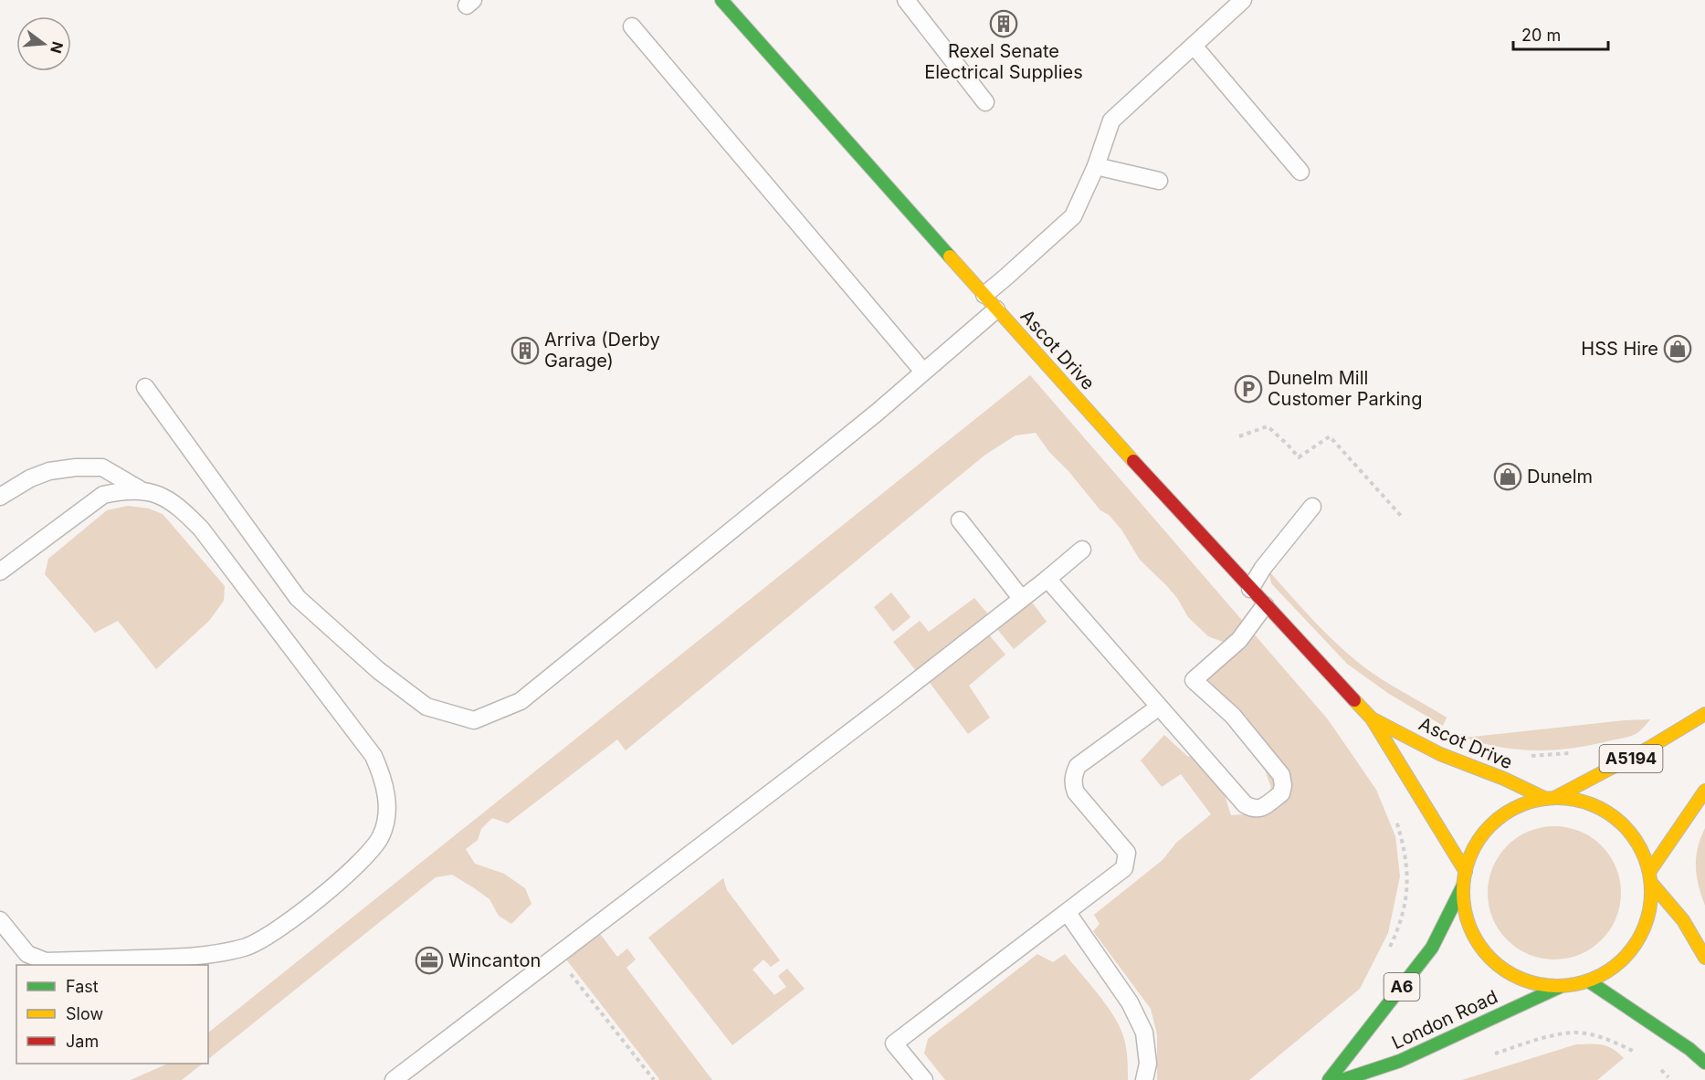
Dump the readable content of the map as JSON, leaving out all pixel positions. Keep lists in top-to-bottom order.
{
  "streets": {
    "main road": [
      "Ascot Drive",
      "A5194",
      "A6",
      "London Road"
    ]
  },
  "crossings": [
    ["Ascot Drive", "A5194"],
    ["Ascot Drive", "London Road"],
    ["A5194", "London Road"]
  ],
  "places": {
    "building": ["Rexel Senate Electrical Supplies", "Arriva (Derby Garage)"],
    "shop": ["HSS Hire", "Dunelm"],
    "parking": ["Dunelm Mill Customer Parking"],
    "office": ["Wincanton"]
  },
  "legend": ["Fast", "Slow", "Jam"],
  "scale_bar": "20 m",
  "north": "right"
}
